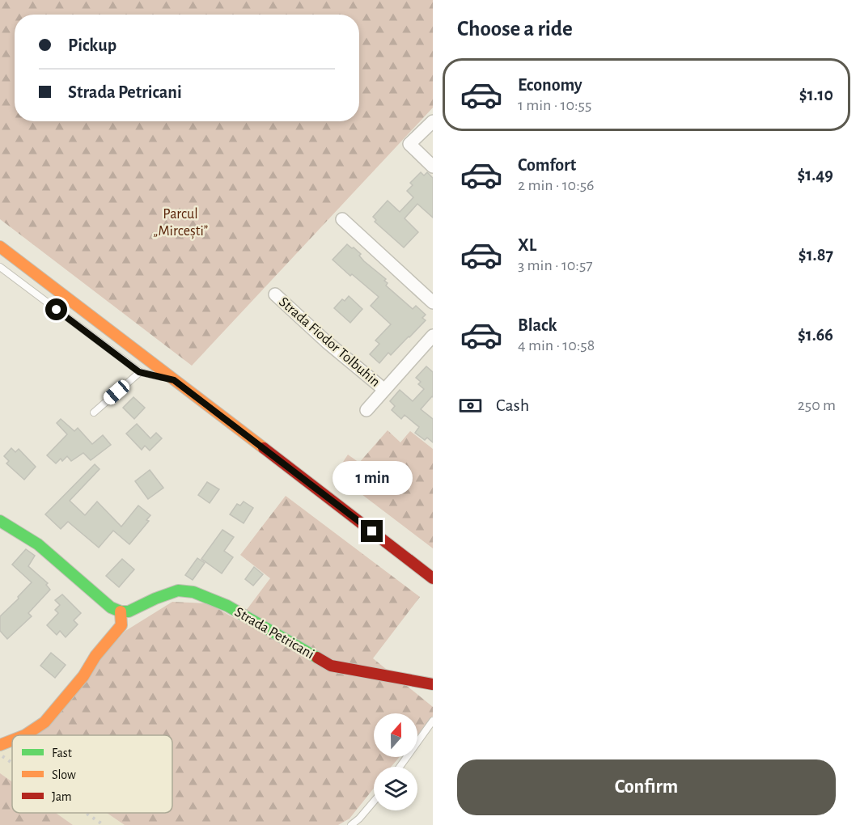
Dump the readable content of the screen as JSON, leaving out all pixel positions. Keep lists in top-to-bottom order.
{
  "streets": {
    "street": ["Strada Fiodor Tolbuhin", "Strada Petricani"]
  },
  "parks": ["Parcul „Mircești”"],
  "legend": ["Fast", "Slow", "Jam"],
  "north": "top",
  "page": {
    "heading": "Choose a ride",
    "banner": ["Pickup", "Strada Petricani"],
    "list": [
      {
        "name": "Economy",
        "note": "1 min · 10:55",
        "value": "$1.10"
      },
      {
        "name": "Comfort",
        "note": "2 min · 10:56",
        "value": "$1.49"
      },
      {
        "name": "XL",
        "note": "3 min · 10:57",
        "value": "$1.87"
      },
      {
        "name": "Black",
        "note": "4 min · 10:58",
        "value": "$1.66"
      }
    ],
    "pay": ["Cash", "250 m"],
    "bubble": "1 min",
    "buttons": "Confirm"
  }
}
